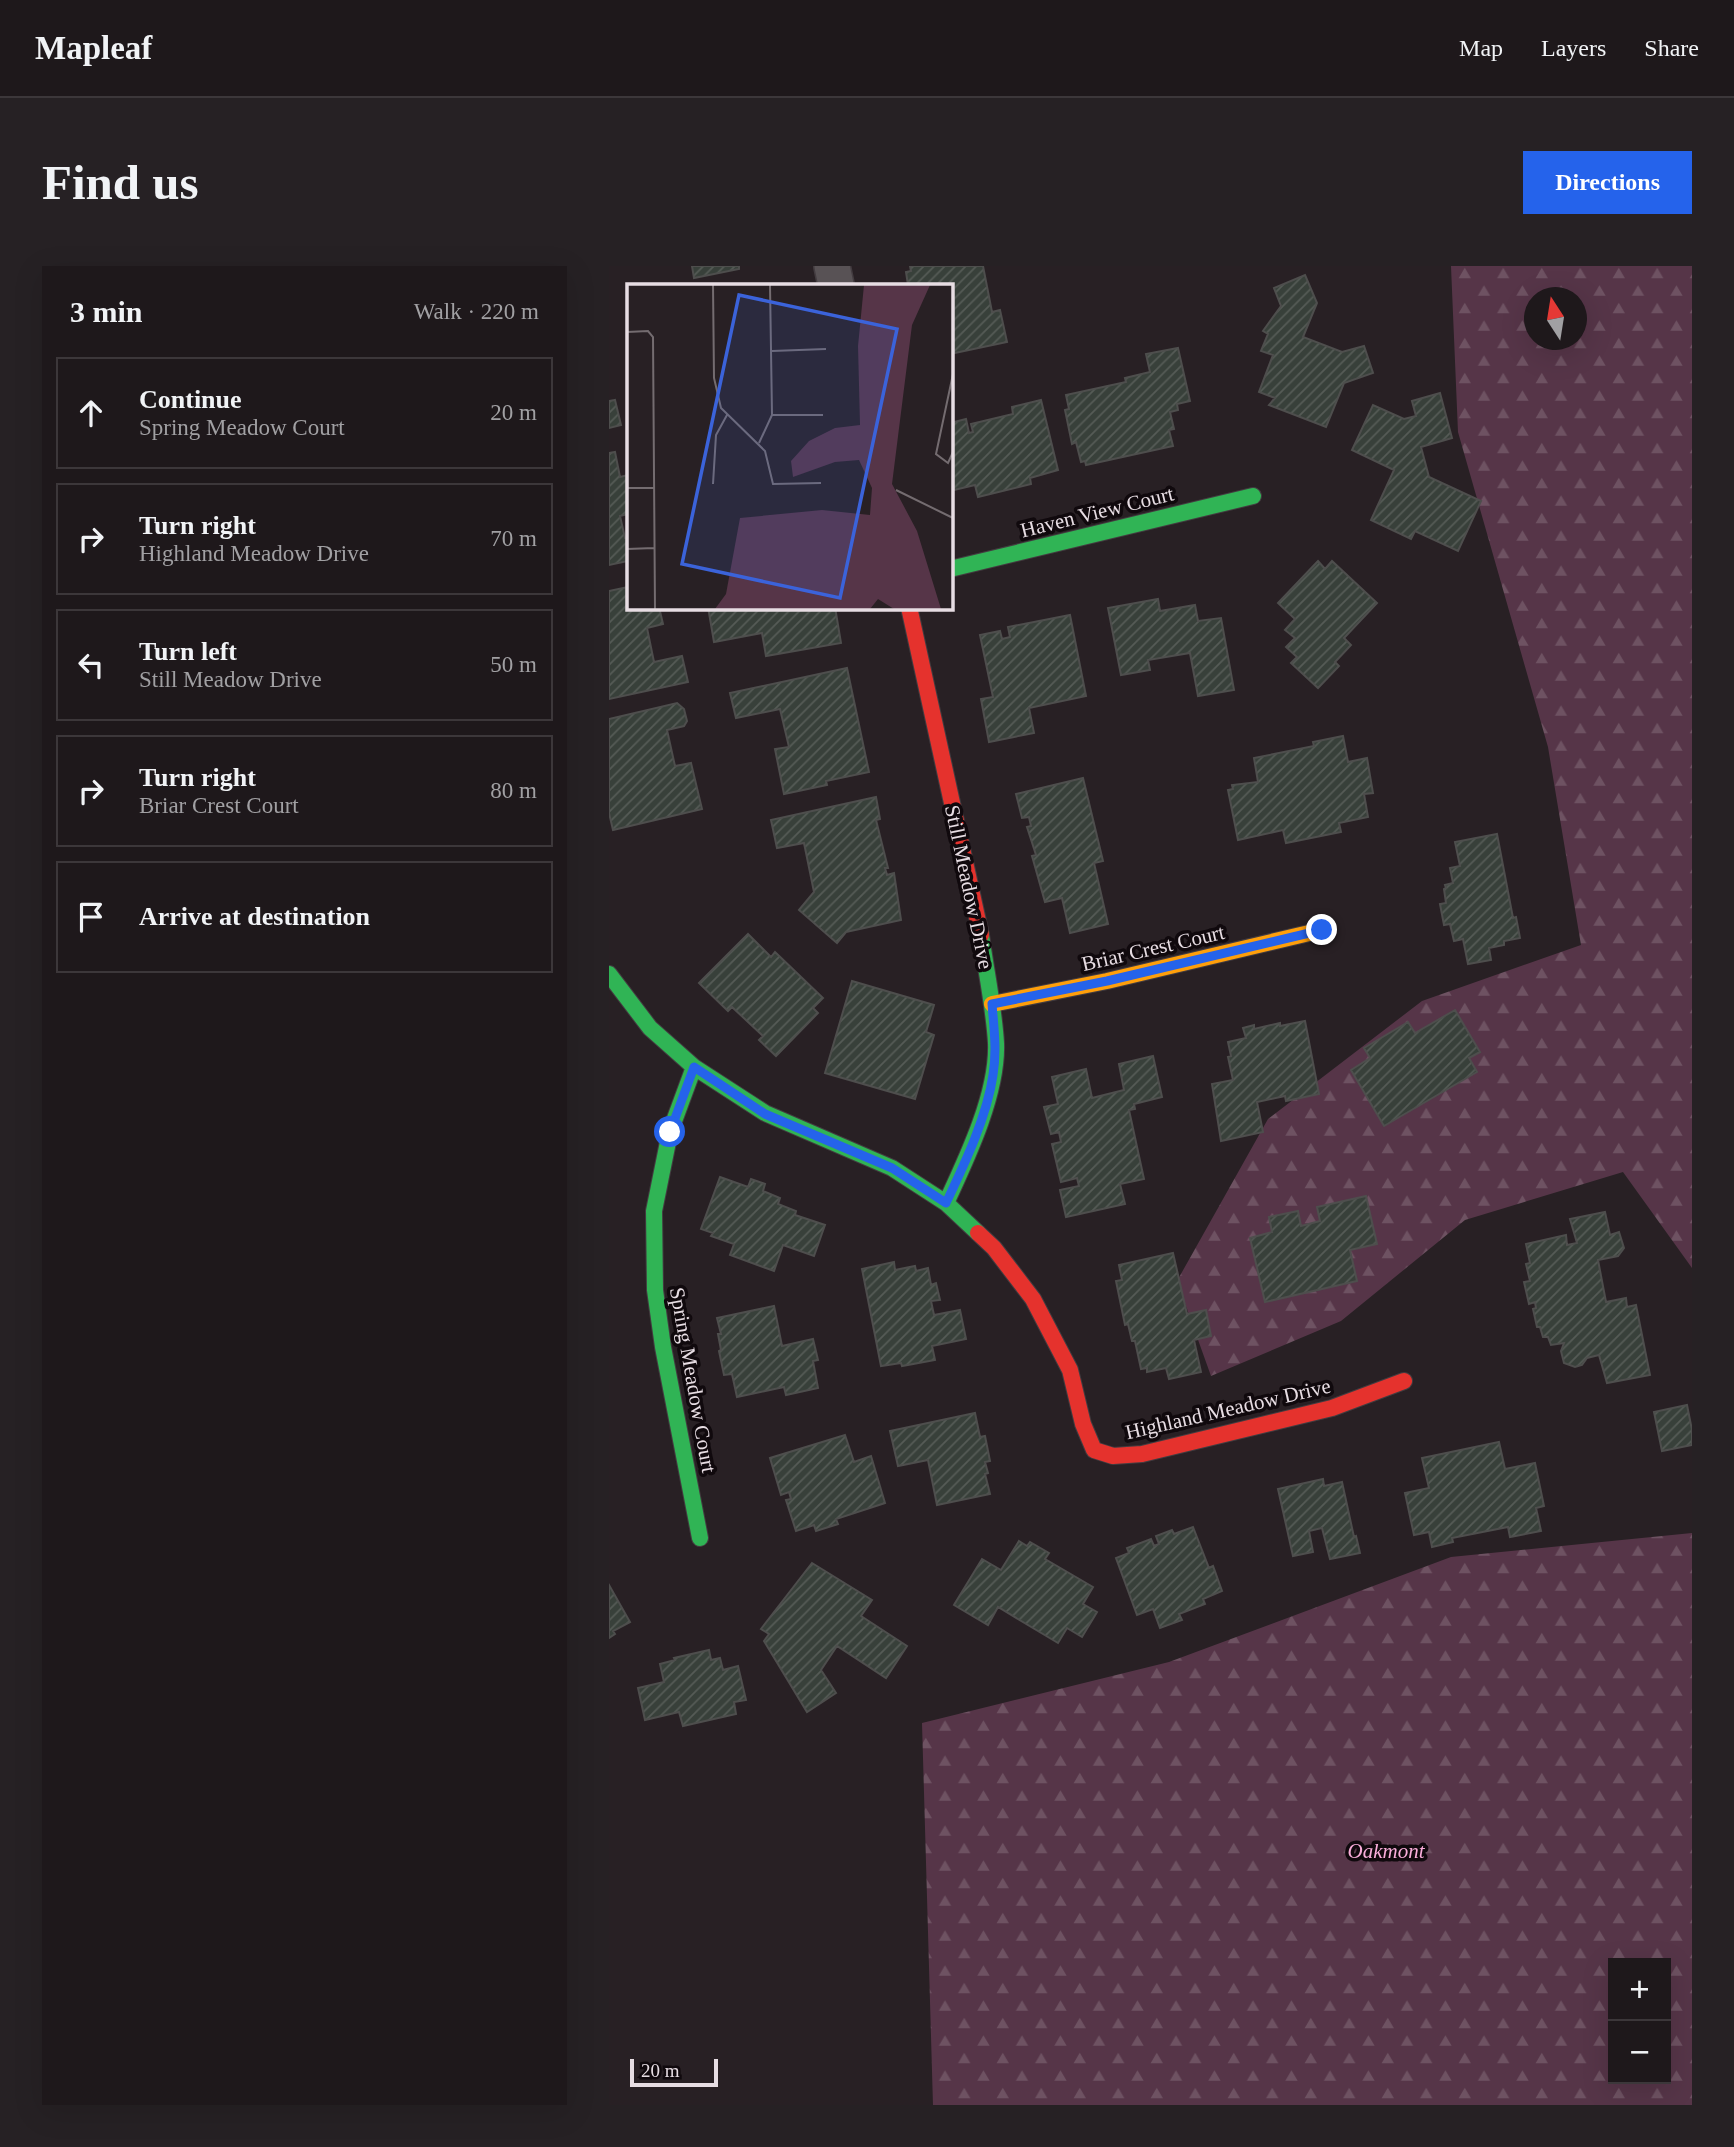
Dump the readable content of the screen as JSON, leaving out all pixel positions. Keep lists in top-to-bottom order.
{
  "streets": {
    "street": [
      "Haven View Court",
      "Still Meadow Drive",
      "Briar Crest Court",
      "Spring Meadow Court",
      "Highland Meadow Drive"
    ]
  },
  "crossings": [
    ["Still Meadow Drive", "Briar Crest Court"],
    ["Still Meadow Drive", "Highland Meadow Drive"],
    ["Spring Meadow Court", "Highland Meadow Drive"]
  ],
  "parks": ["Oakmont"],
  "scale_bar": "20 m",
  "north": "top",
  "page": {
    "header": "Mapleaf",
    "nav": ["Map", "Layers", "Share"],
    "buttons": "Directions",
    "title": "Find us",
    "heading": ["3 min", "Walk · 220 m"],
    "list": [
      ["Continue", "Spring Meadow Court", "20 m"],
      ["Turn right", "Highland Meadow Drive", "70 m"],
      ["Turn left", "Still Meadow Drive", "50 m"],
      ["Turn right", "Briar Crest Court", "80 m"],
      "Arrive at destination"
    ],
    "map_buttons": ["+", "−"],
    "scale": "20 m"
  }
}
